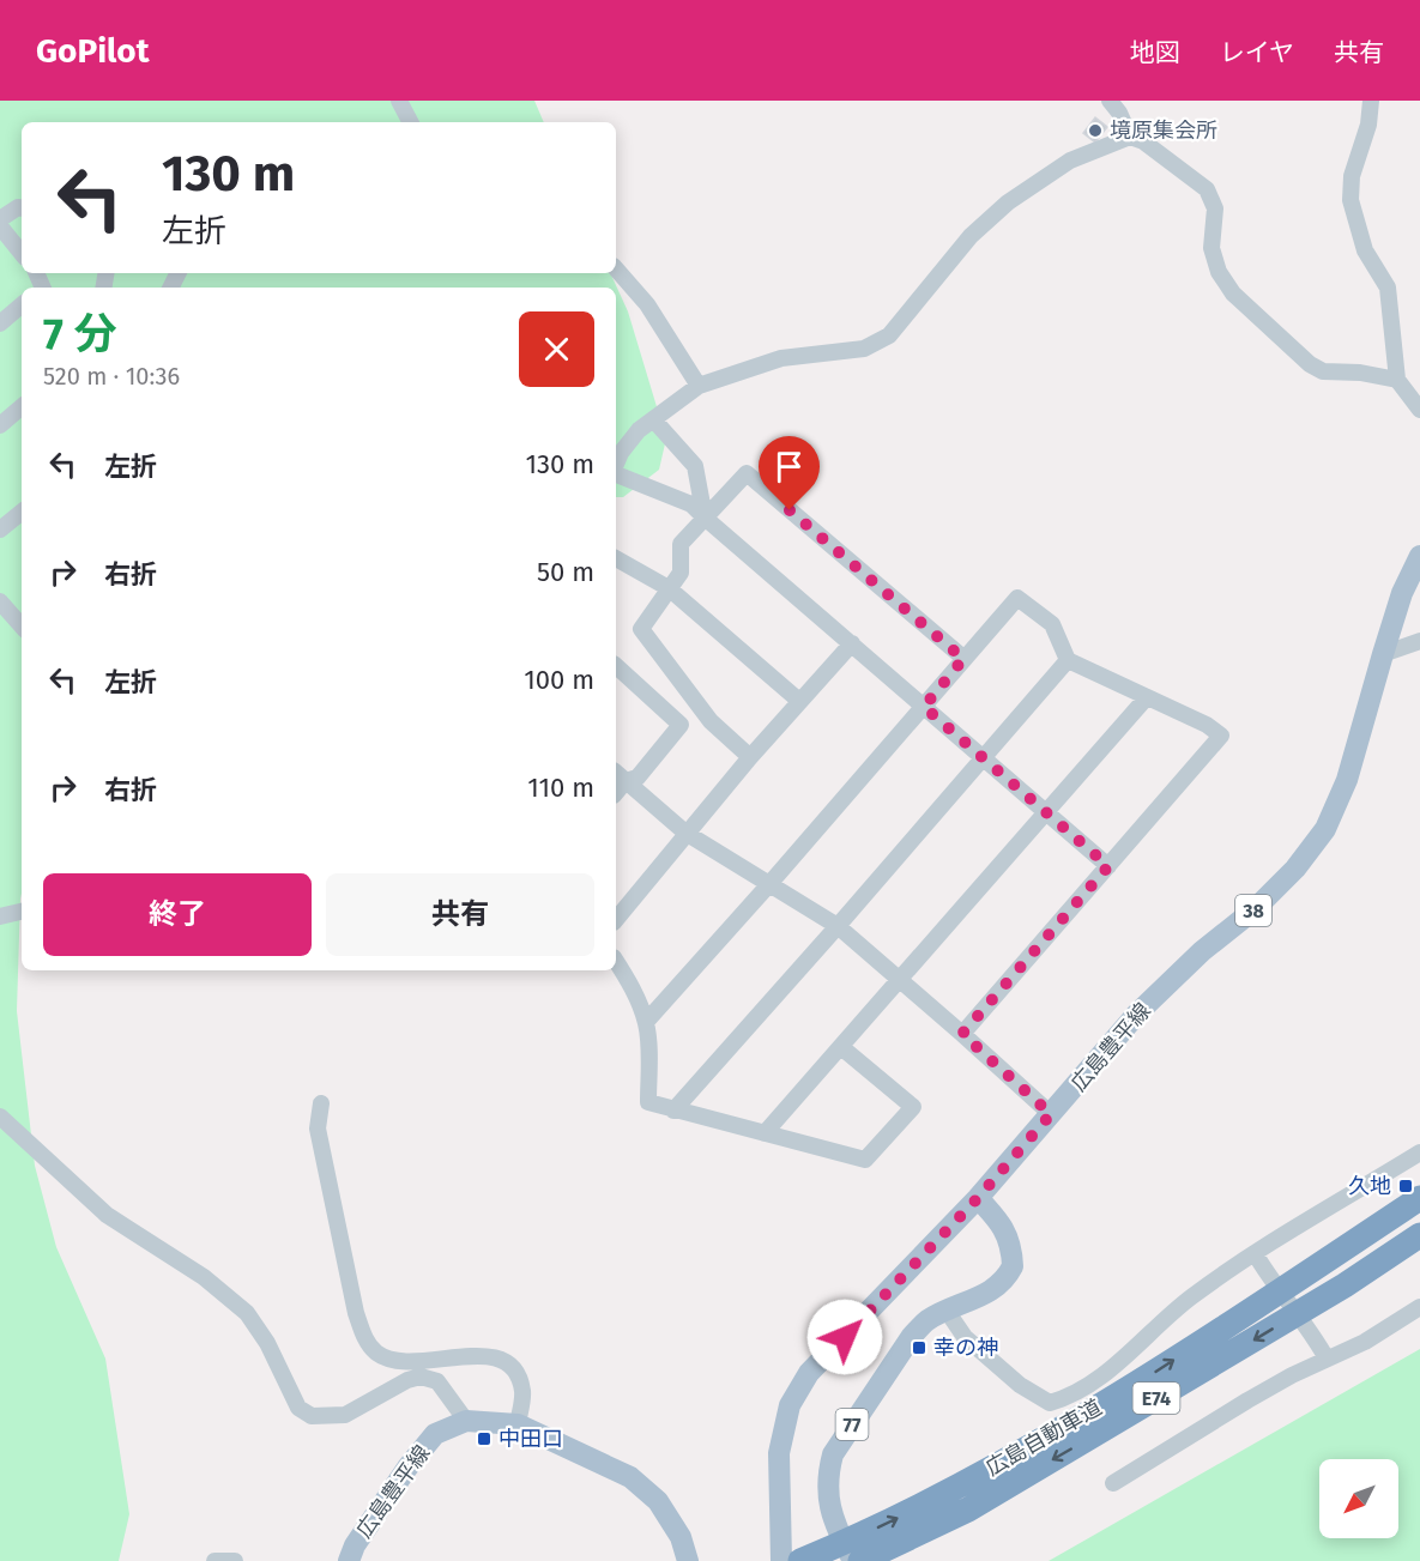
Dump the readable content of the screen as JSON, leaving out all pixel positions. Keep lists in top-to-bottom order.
{
  "streets": {
    "highway": ["E74", "広島自動車道"],
    "main road": ["38", "広島豊平線", "77"]
  },
  "crossings": [
    ["広島豊平線", "77"],
    ["77", "広島自動車道"]
  ],
  "places": {
    "other": ["境原集会所"],
    "transit": ["久地", "幸の神", "中田口"]
  },
  "north": "bottom left",
  "page": {
    "header": "GoPilot",
    "nav": ["地図", "レイヤ", "共有"],
    "turn": ["130 m", "左折"],
    "heading": ["7 分", "520 m · 10:36"],
    "list": [
      {
        "name": "左折",
        "value": "130 m"
      },
      {
        "name": "右折",
        "value": "50 m"
      },
      {
        "name": "左折",
        "value": "100 m"
      },
      {
        "name": "右折",
        "value": "110 m"
      }
    ],
    "buttons": ["終了", "共有"]
  }
}
